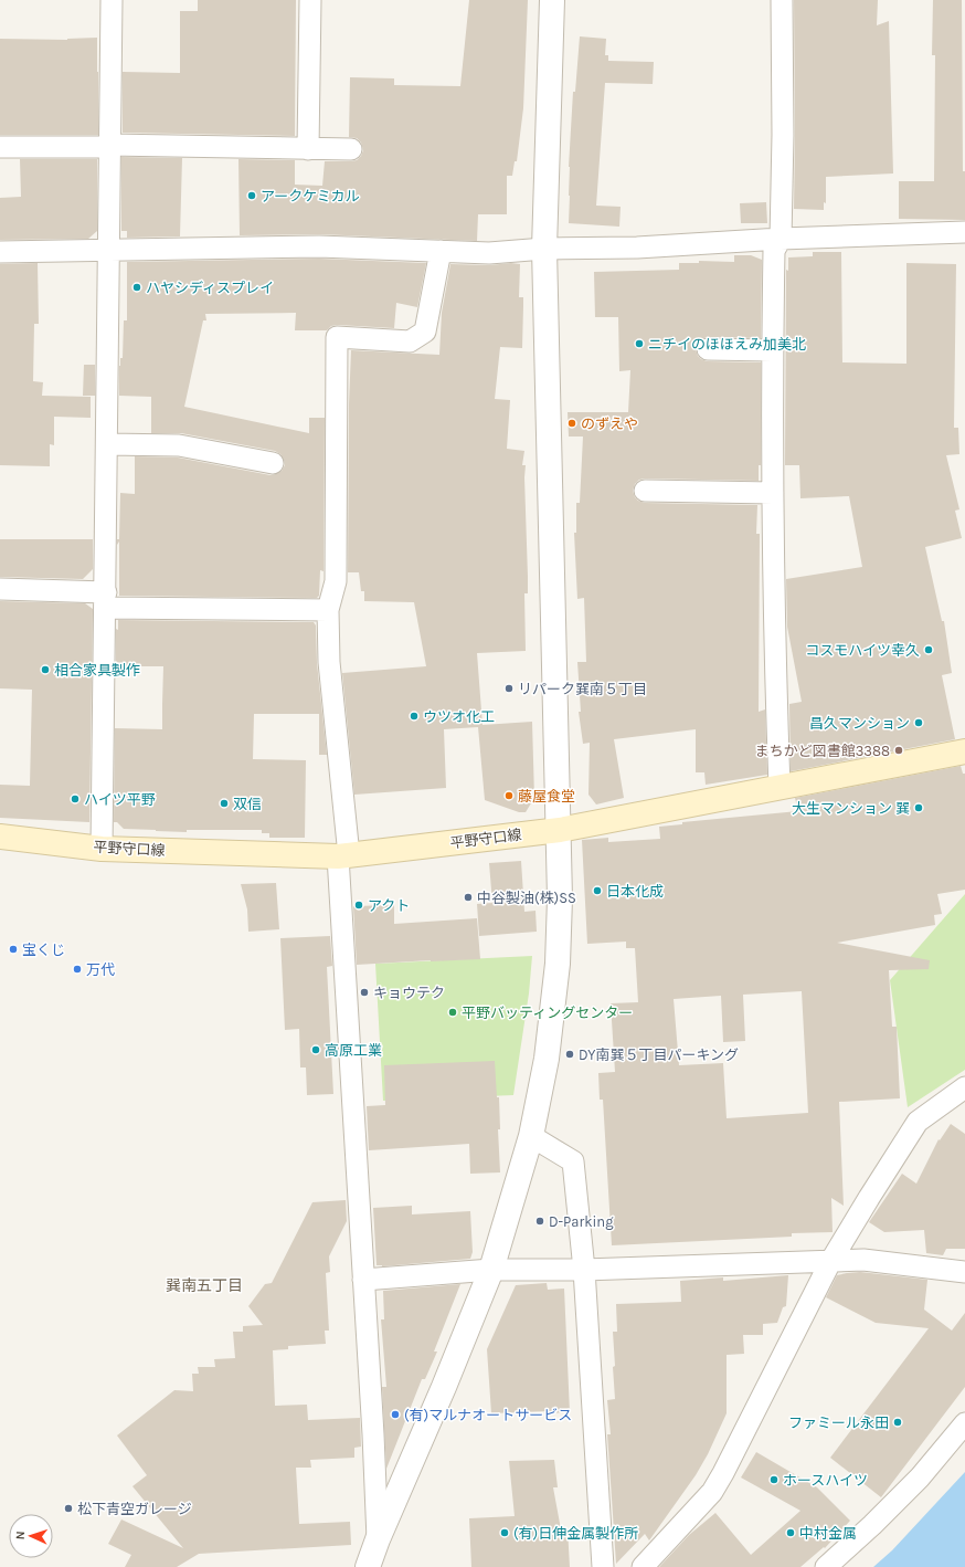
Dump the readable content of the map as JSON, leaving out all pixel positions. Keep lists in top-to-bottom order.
{
  "streets": {
    "main road": ["平野守口線"]
  },
  "districts": ["巽南五丁目"],
  "places": [
    "アークケミカル",
    "ハヤシディスプレイ",
    "ニチイのほほえみ加美北",
    "のずえや",
    "コスモハイツ幸久",
    "相合家具製作",
    "リパーク巽南５丁目",
    "ウツオ化工",
    "昌久マンション",
    "まちかど図書館3388",
    "藤屋食堂",
    "ハイツ平野",
    "双信",
    "大生マンション 巽",
    "日本化成",
    "中谷製油(株)SS",
    "アクト",
    "宝くじ",
    "万代",
    "キョウテク",
    "平野バッティングセンター",
    "高原工業",
    "DY南巽５丁目パーキング",
    "D-Parking",
    "(有)マルナオートサービス",
    "ファミール永田",
    "ホースハイツ",
    "松下青空ガレージ",
    "(有)日伸金属製作所",
    "中村金属"
  ],
  "north": "left"
}
